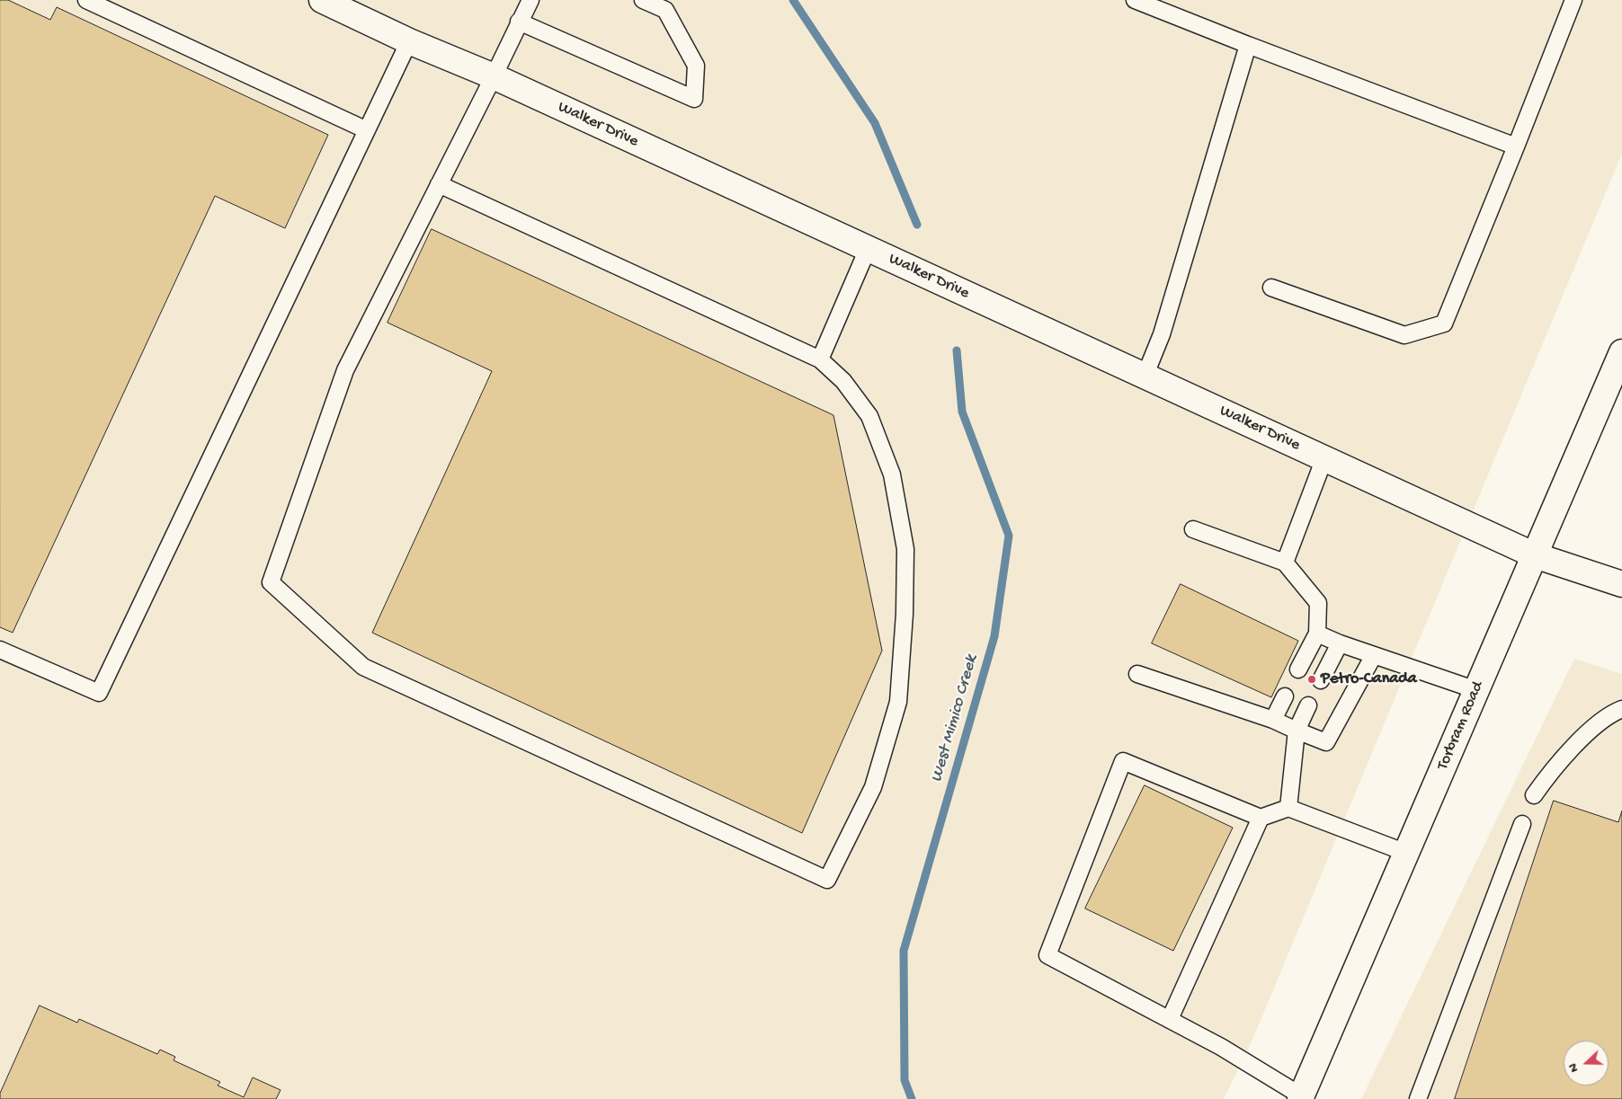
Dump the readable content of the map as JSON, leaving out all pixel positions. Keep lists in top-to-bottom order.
{
  "streets": {
    "street": ["Walker Drive", "Torbram Road"]
  },
  "crossings": [
    ["Walker Drive", "Torbram Road"]
  ],
  "water": ["West Mimico Creek"],
  "places": ["Petro-Canada"],
  "north": "left"
}
